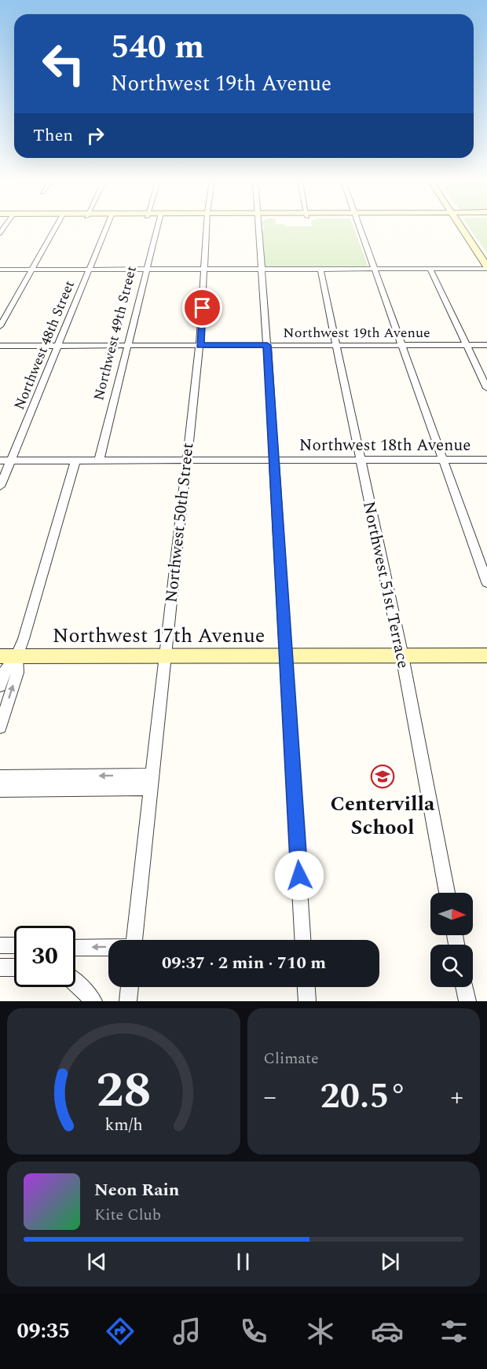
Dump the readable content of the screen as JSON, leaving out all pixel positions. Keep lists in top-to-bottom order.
{
  "streets": {
    "main road": ["Northwest 17th Avenue"],
    "street": [
      "Northwest 19th Avenue",
      "Northwest 49th Street",
      "Northwest 48th Street",
      "Northwest 18th Avenue",
      "Northwest 50th Street",
      "Northwest 51st Terrace"
    ]
  },
  "crossings": [
    ["Northwest 19th Avenue", "Northwest 49th Street"],
    ["Northwest 19th Avenue", "Northwest 48th Street"],
    ["Northwest 19th Avenue", "Northwest 50th Street"],
    ["Northwest 19th Avenue", "Northwest 51st Terrace"],
    ["Northwest 49th Street", "Northwest 18th Avenue"],
    ["Northwest 48th Street", "Northwest 18th Avenue"],
    ["Northwest 18th Avenue", "Northwest 50th Street"],
    ["Northwest 18th Avenue", "Northwest 51st Terrace"],
    ["Northwest 50th Street", "Northwest 17th Avenue"],
    ["Northwest 51st Terrace", "Northwest 17th Avenue"]
  ],
  "places": {
    "school or university": ["Centervilla School"]
  },
  "north": "right",
  "page": {
    "turn": ["540 m", "Northwest 19th Avenue"],
    "then": "Then",
    "limit": "30",
    "trip": "09:37 · 2 min · 710 m",
    "tile": "Climate",
    "heat": ["−", "20.5°", "+"],
    "song": ["Neon Rain", "Kite Club"],
    "tabs": "09:35",
    "gauge": ["28", "km/h"]
  }
}
